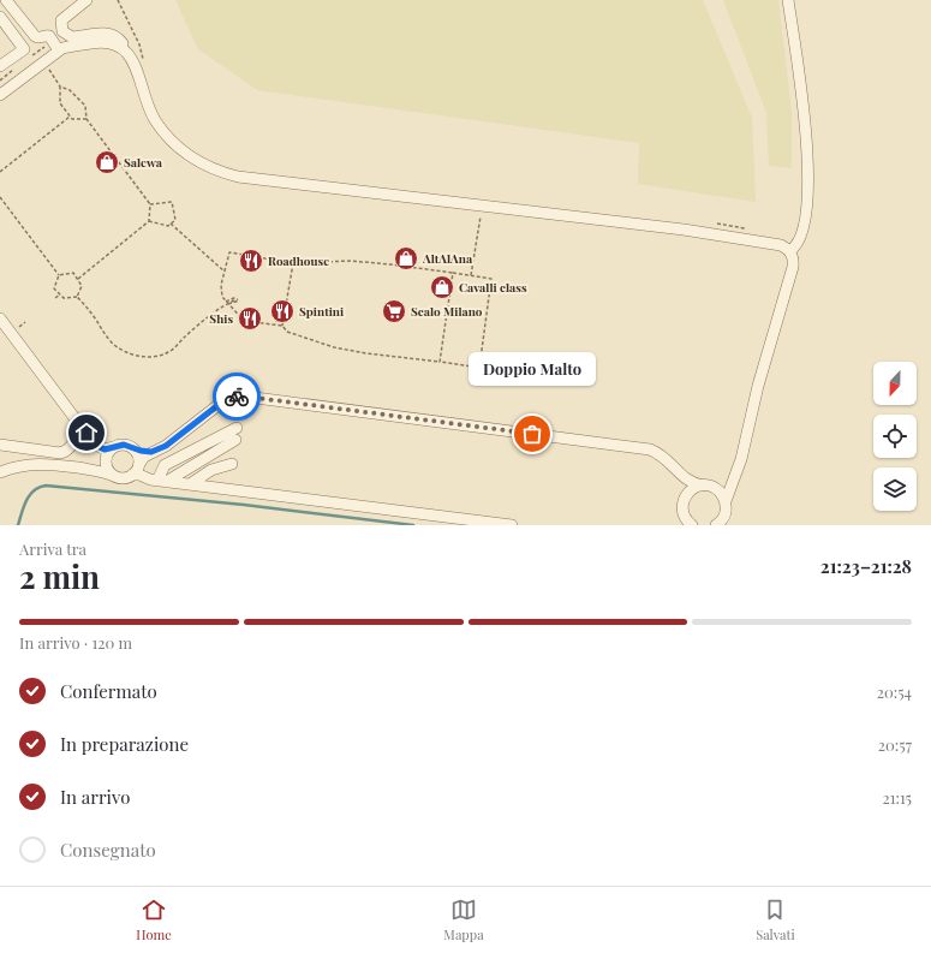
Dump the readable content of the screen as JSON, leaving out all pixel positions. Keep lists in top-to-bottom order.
{
  "places": {
    "shop": ["Salewa", "AltAlAna", "Cavalli class"],
    "restaurant": ["Roadhouse", "Spintini", "Shis"],
    "supermarket": ["Scalo Milano"],
    "other": ["Doppio Malto"]
  },
  "north": "bottom",
  "page": {
    "bubble": "Doppio Malto",
    "heading": ["2 min", "Arriva tra", "21:23–21:28"],
    "bar": "In arrivo · 120 m",
    "list": [
      ["Confermato", "20:54"],
      ["In preparazione", "20:57"],
      ["In arrivo", "21:15"],
      "Consegnato"
    ],
    "tabs": ["Home", "Mappa", "Salvati"]
  }
}
